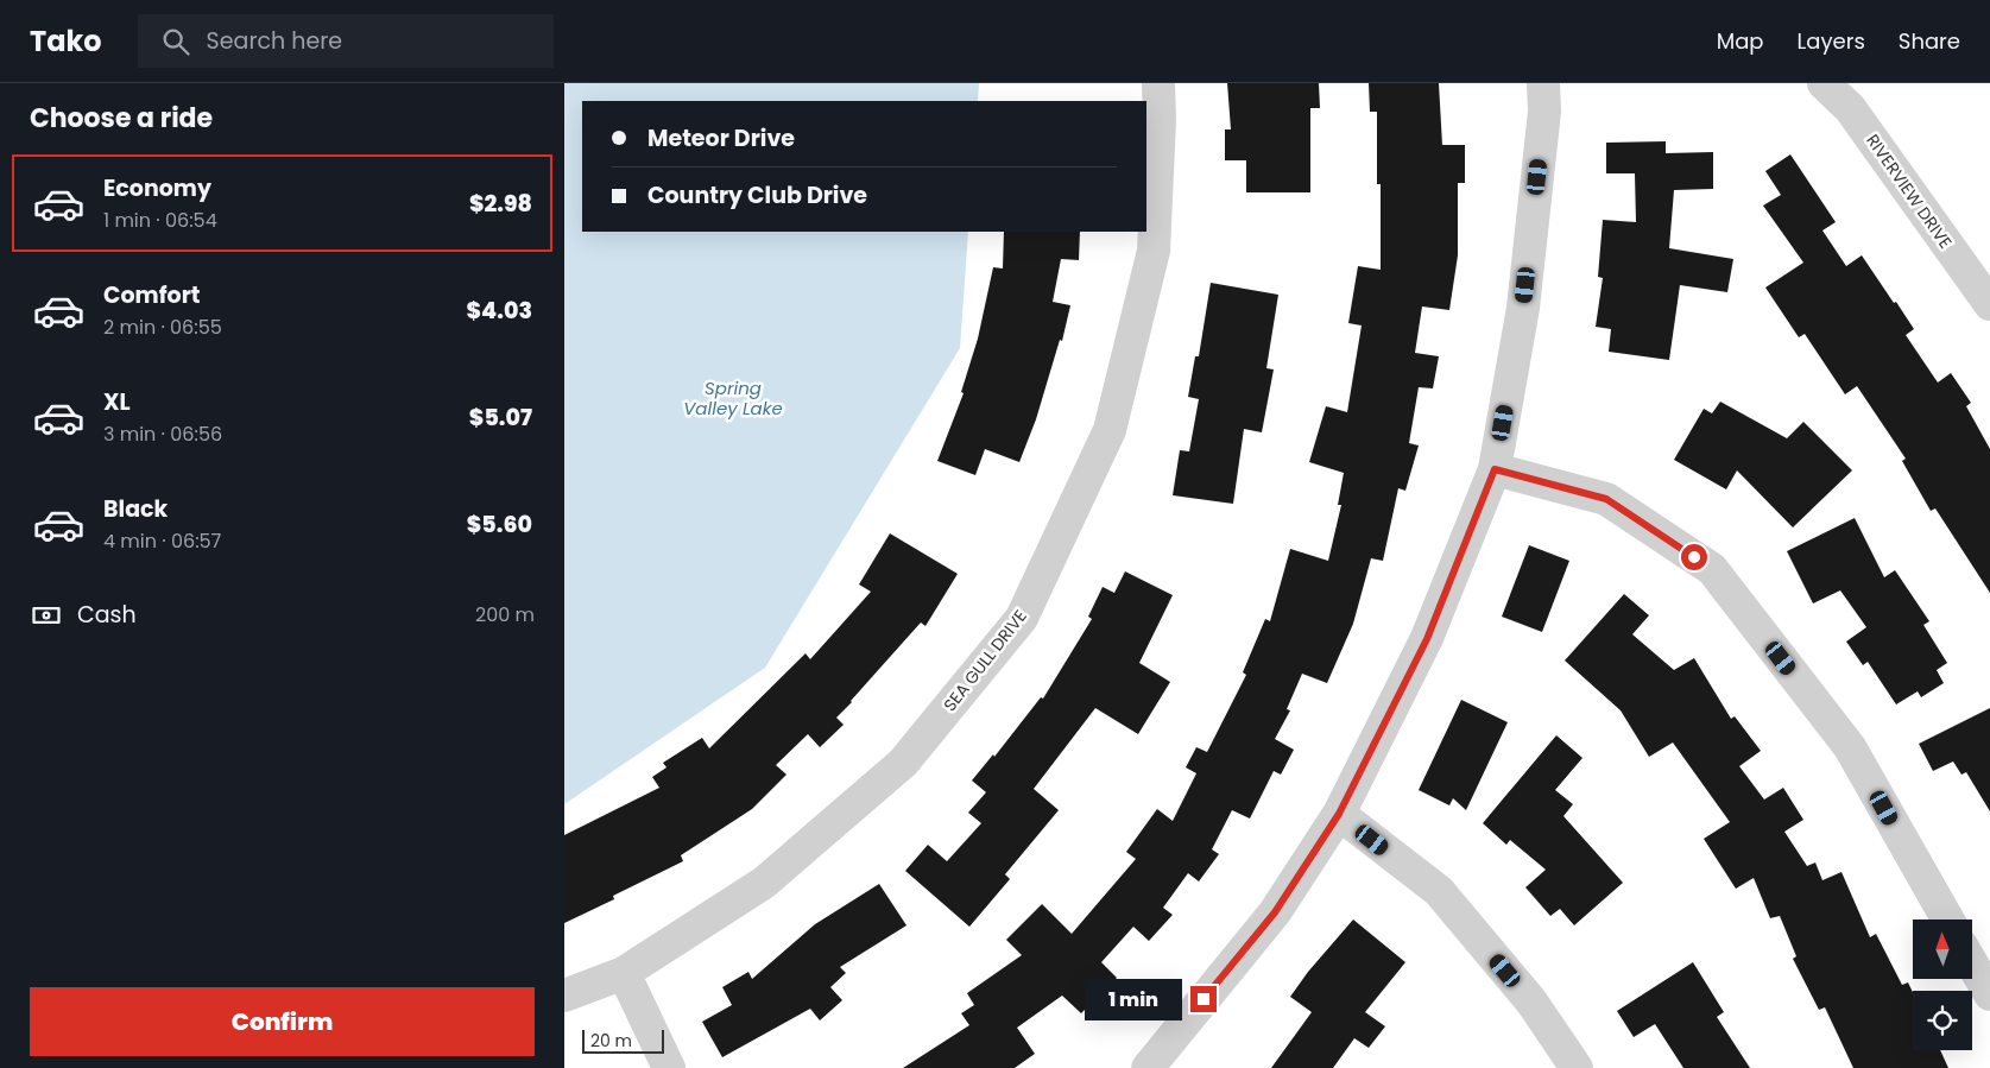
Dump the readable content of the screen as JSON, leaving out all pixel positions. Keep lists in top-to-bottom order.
{
  "streets": {
    "street": ["RIVERVIEW DRIVE", "SEA GULL DRIVE"]
  },
  "water": ["Spring Valley Lake"],
  "scale_bar": "20 m",
  "north": "top",
  "page": {
    "header": "Tako",
    "search": "Search here",
    "nav": ["Map", "Layers", "Share"],
    "heading": "Choose a ride",
    "banner": ["Meteor Drive", "Country Club Drive"],
    "list": [
      {
        "name": "Economy",
        "note": "1 min · 06:54",
        "value": "$2.98"
      },
      {
        "name": "Comfort",
        "note": "2 min · 06:55",
        "value": "$4.03"
      },
      {
        "name": "XL",
        "note": "3 min · 06:56",
        "value": "$5.07"
      },
      {
        "name": "Black",
        "note": "4 min · 06:57",
        "value": "$5.60"
      }
    ],
    "pay": ["Cash", "200 m"],
    "buttons": "Confirm",
    "bubble": "1 min",
    "scale": "20 m"
  }
}
